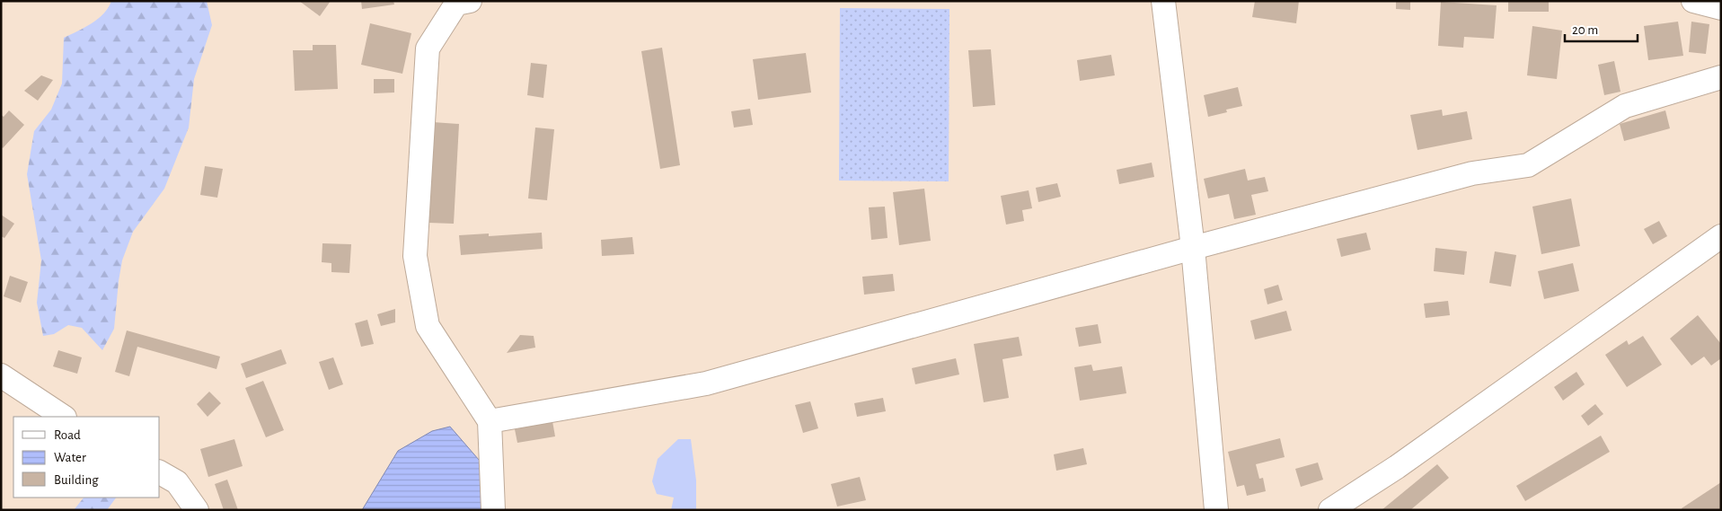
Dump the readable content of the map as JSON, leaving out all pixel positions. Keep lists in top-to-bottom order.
{
  "legend": ["Road", "Water", "Building"],
  "scale_bar": "20 m"
}
